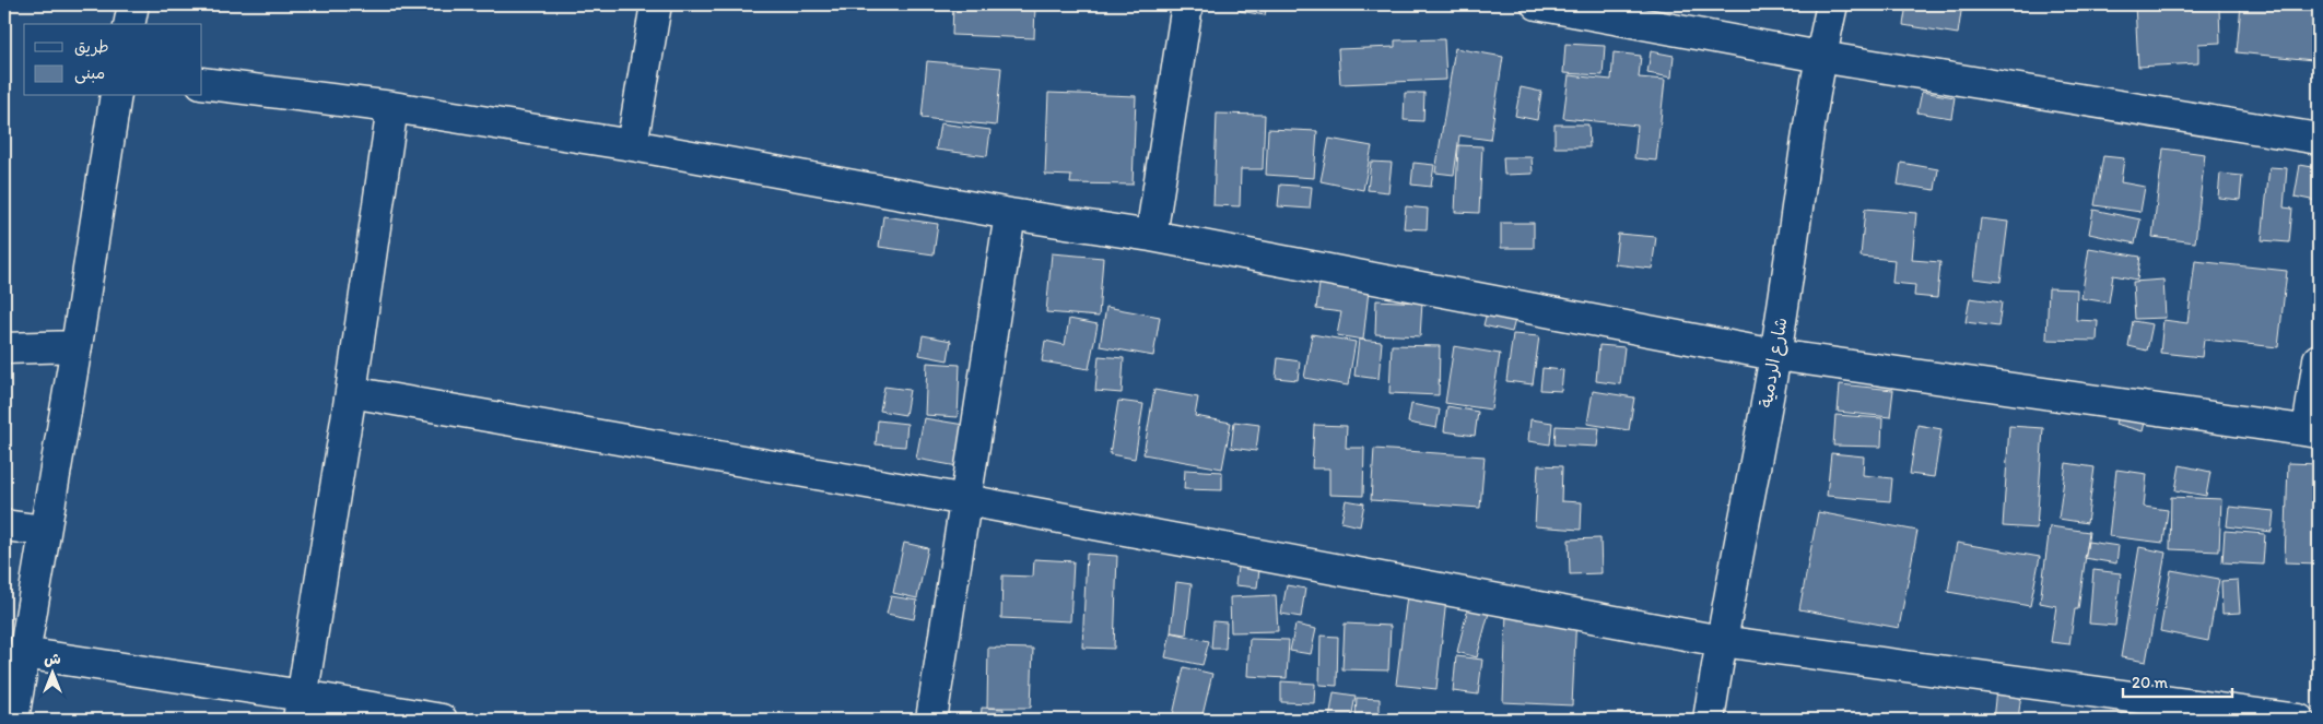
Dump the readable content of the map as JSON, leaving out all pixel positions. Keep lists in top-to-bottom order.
{
  "streets": {
    "street": ["شارع الردمية"]
  },
  "legend": ["طريق", "مبنى"],
  "scale_bar": "20 m",
  "north": "top"
}
